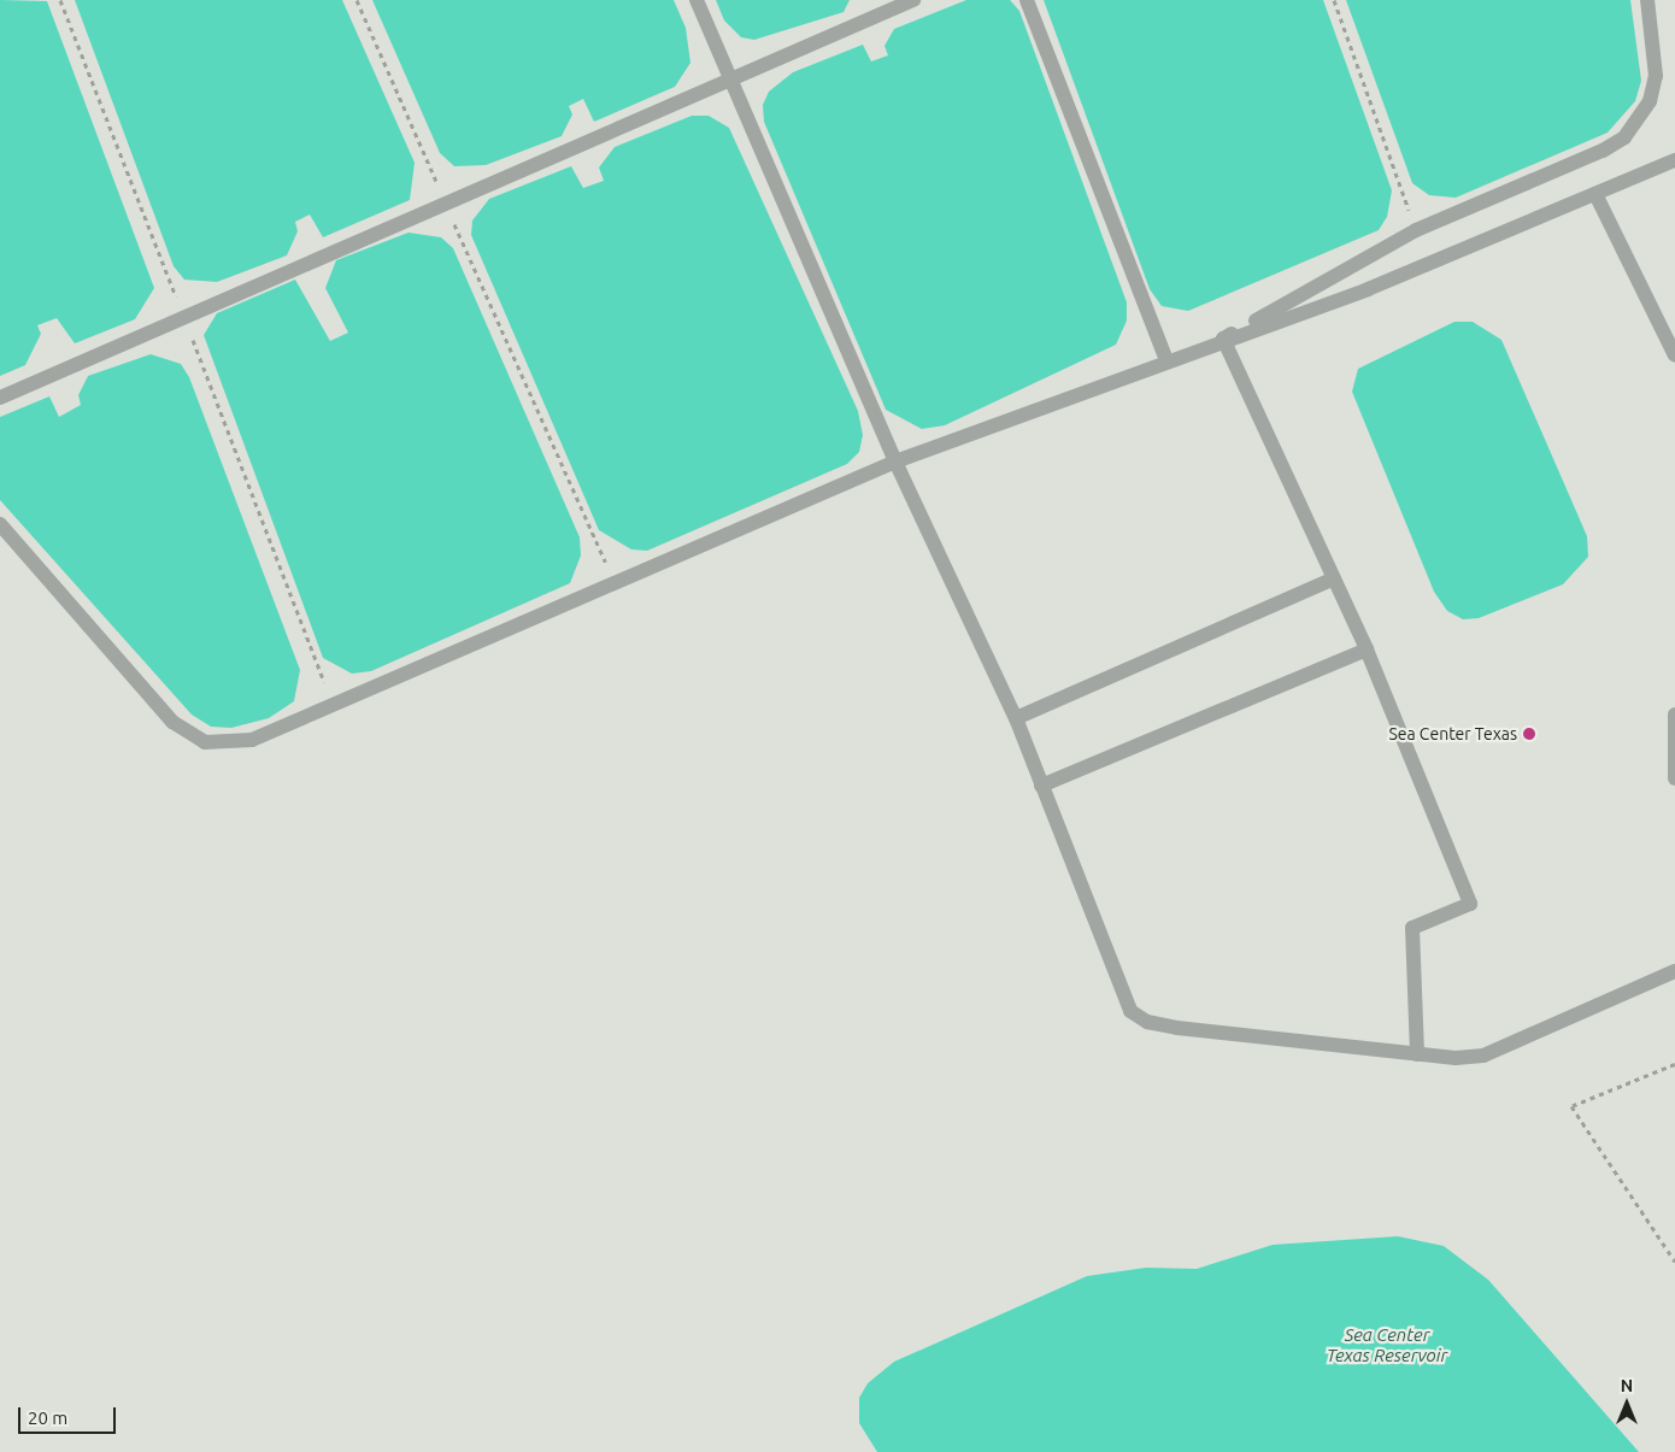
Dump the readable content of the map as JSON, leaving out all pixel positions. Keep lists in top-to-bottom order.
{
  "water": ["Sea Center Texas Reservoir"],
  "places": ["Sea Center Texas"],
  "scale_bar": "20 m",
  "north": "top"
}
